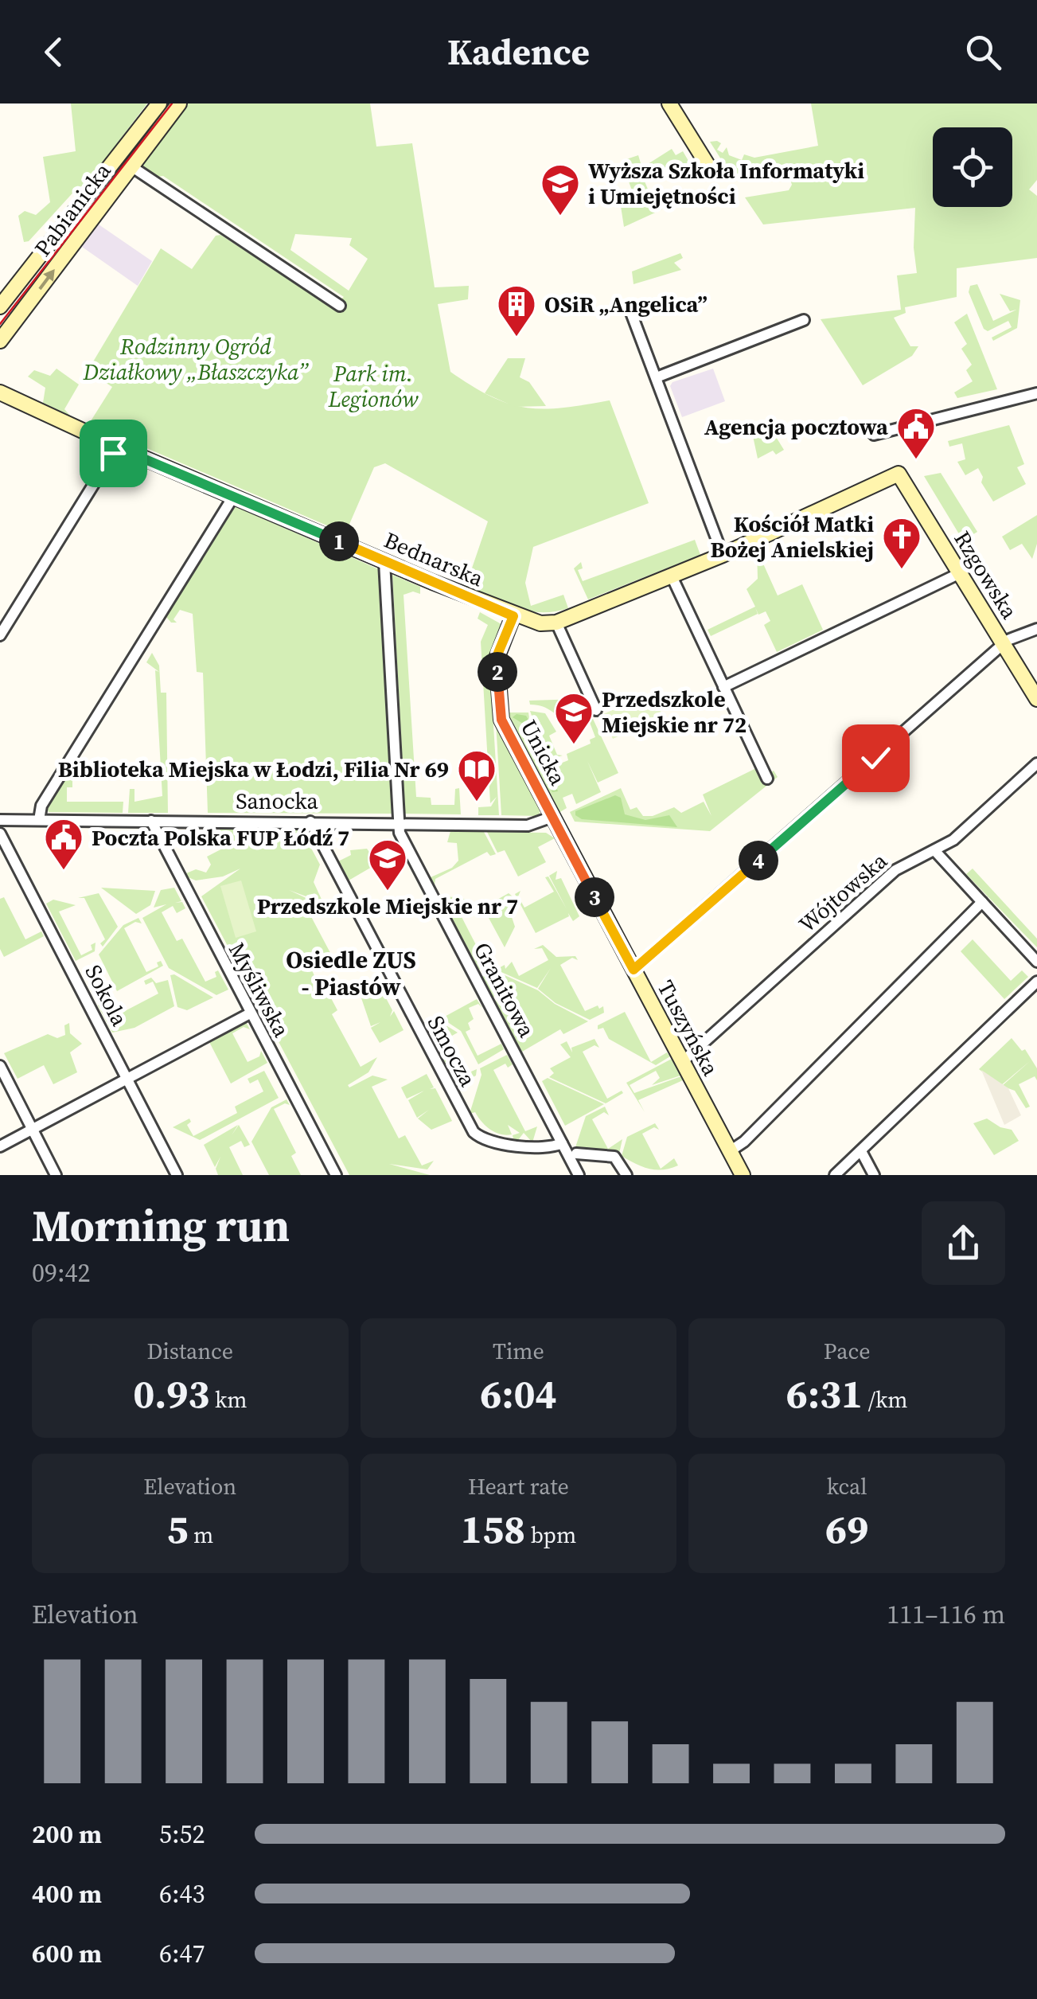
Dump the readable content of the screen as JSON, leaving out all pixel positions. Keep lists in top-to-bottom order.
{
  "streets": {
    "street": [
      "Pabianicka",
      "Bednarska",
      "Rzgowska",
      "Unicka",
      "Sanocka",
      "Wójtowska",
      "Myśliwska",
      "Granitowa",
      "Sokola",
      "Tuszyńska",
      "Smocza"
    ]
  },
  "crossings": [
    ["Bednarska", "Rzgowska"],
    ["Bednarska", "Unicka"],
    ["Bednarska", "Granitowa"],
    ["Unicka", "Sanocka"],
    ["Unicka", "Tuszyńska"],
    ["Sanocka", "Myśliwska"],
    ["Sanocka", "Granitowa"],
    ["Sanocka", "Tuszyńska"],
    ["Sanocka", "Smocza"],
    ["Wójtowska", "Tuszyńska"],
    ["Granitowa", "Smocza"]
  ],
  "districts": ["Osiedle ZUS - Piastów"],
  "parks": ["Rodzinny Ogród Działkowy „Błaszczyka”", "Park im. Legionów"],
  "places": {
    "school or university": ["Wyższa Szkoła Informatyki i Umiejętności", "Przedszkole Miejskie nr 72", "Przedszkole Miejskie nr 7"],
    "building": ["OSiR „Angelica”"],
    "public building": ["Agencja pocztowa", "Poczta Polska FUP Łódź 7"],
    "church": ["Kościół Matki Bożej Anielskiej"],
    "library": ["Biblioteka Miejska w Łodzi, Filia Nr 69"]
  },
  "page": {
    "header": "Kadence",
    "pins": [
      "1",
      "2",
      "4",
      "3"
    ],
    "heading": ["Morning run", "09:42"],
    "stats": [
      ["Distance", "0.93 km"],
      ["Time", "6:04"],
      ["Pace", "6:31 /km"],
      ["Elevation", "5 m"],
      ["Heart rate", "158 bpm"],
      ["kcal", "69"]
    ],
    "chart": ["Elevation", "111–116 m"],
    "list": [
      {
        "name": "200 m",
        "note": "5:52"
      },
      {
        "name": "400 m",
        "note": "6:43"
      },
      {
        "name": "600 m",
        "note": "6:47"
      }
    ]
  }
}
